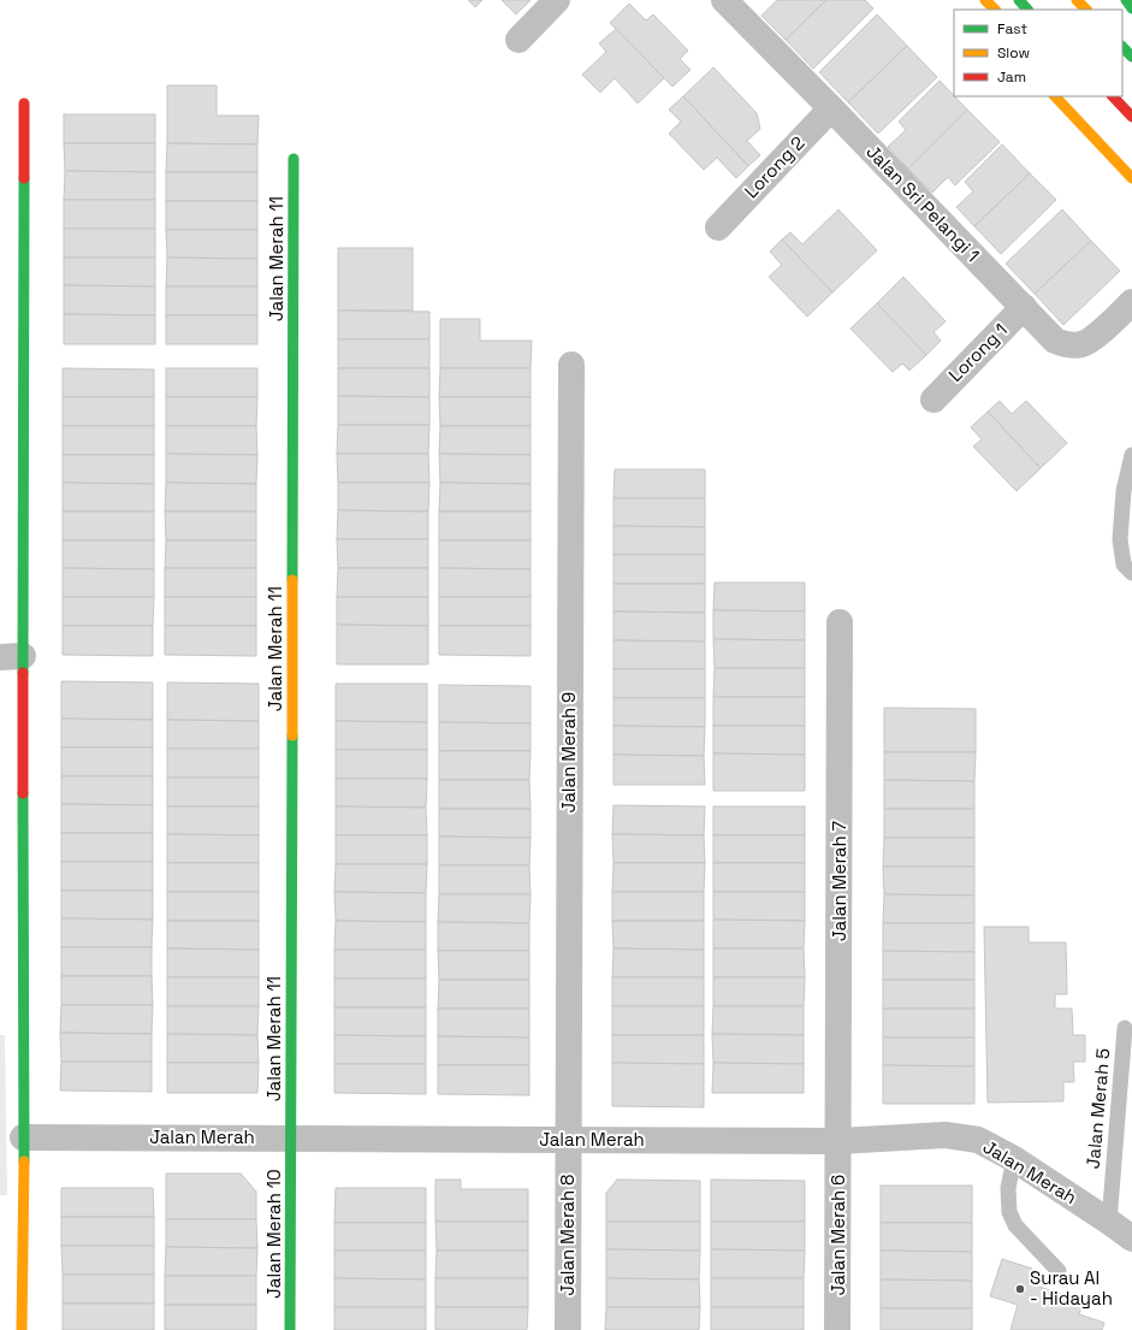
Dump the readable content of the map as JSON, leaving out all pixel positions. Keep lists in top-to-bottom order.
{
  "streets": {
    "main road": ["Jalan Merah 11", "Jalan Merah 10"],
    "street": [
      "Lorong 2",
      "Jalan Sri Pelangi 1",
      "Lorong 1",
      "Jalan Merah 9",
      "Jalan Merah 7",
      "Jalan Merah",
      "Jalan Merah 8",
      "Jalan Merah 6"
    ],
    "lane": ["Jalan Merah 5"]
  },
  "crossings": [
    ["Lorong 2", "Jalan Sri Pelangi 1"],
    ["Jalan Sri Pelangi 1", "Lorong 1"],
    ["Jalan Merah 11", "Jalan Merah"],
    ["Jalan Merah 11", "Jalan Merah 10"],
    ["Jalan Merah 9", "Jalan Merah"],
    ["Jalan Merah 9", "Jalan Merah 8"],
    ["Jalan Merah 7", "Jalan Merah"],
    ["Jalan Merah 7", "Jalan Merah 6"],
    ["Jalan Merah 5", "Jalan Merah"],
    ["Jalan Merah", "Jalan Merah 10"],
    ["Jalan Merah", "Jalan Merah 8"],
    ["Jalan Merah", "Jalan Merah 6"]
  ],
  "places": ["Surau Al - Hidayah"],
  "legend": ["Fast", "Slow", "Jam"]
}
